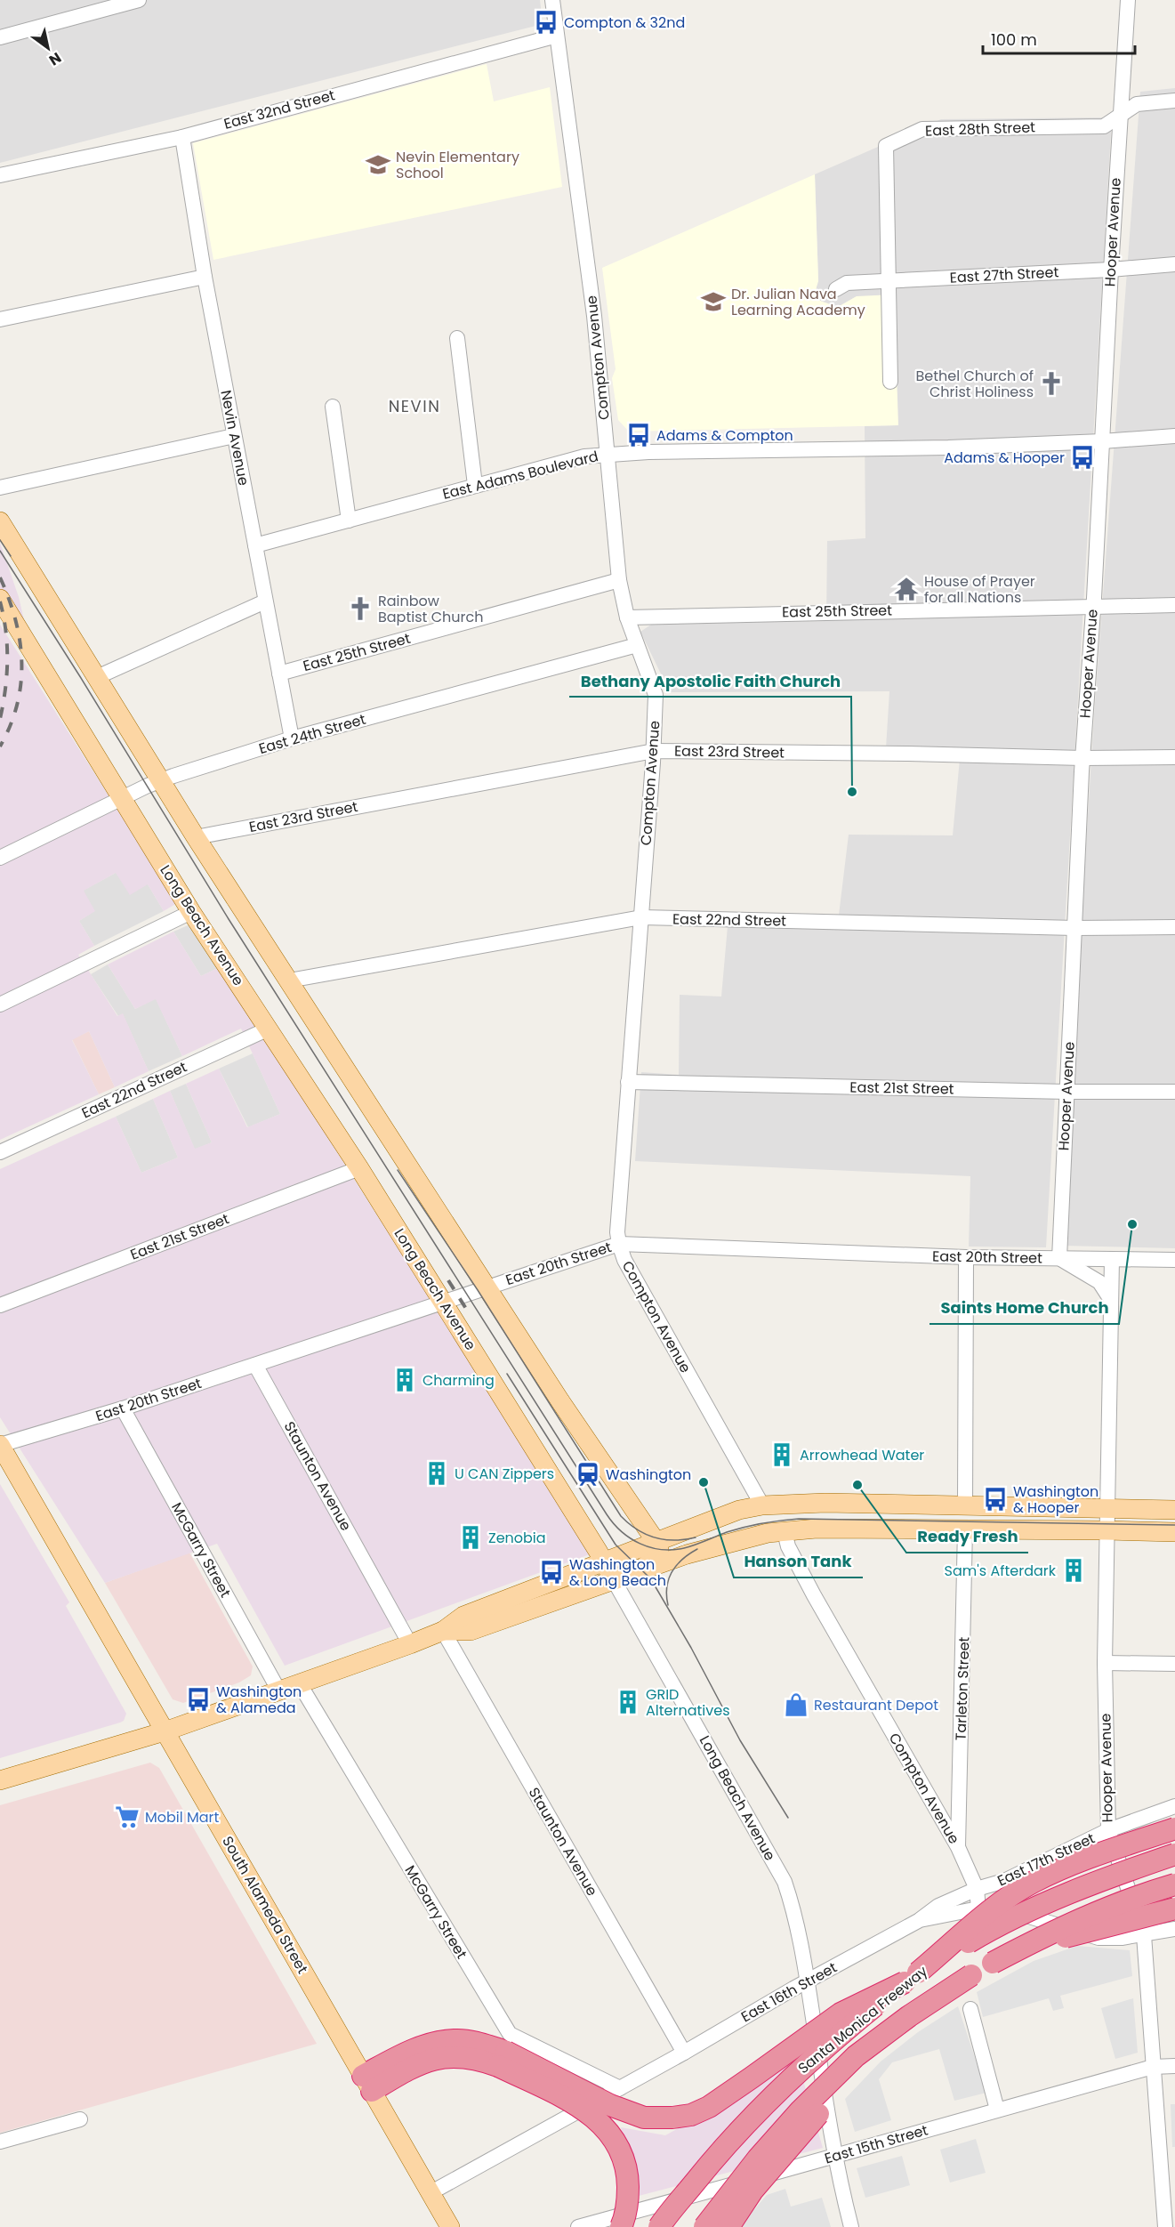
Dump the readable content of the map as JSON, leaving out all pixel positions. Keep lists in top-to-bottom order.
{
  "streets": {
    "highway": ["Santa Monica Freeway"],
    "main road": ["Long Beach Avenue", "South Alameda Street"],
    "street": [
      "East 32nd Street",
      "East 28th Street",
      "Hooper Avenue",
      "East 27th Street",
      "Compton Avenue",
      "Nevin Avenue",
      "East Adams Boulevard",
      "East 25th Street",
      "East 24th Street",
      "East 23rd Street",
      "East 22nd Street",
      "East 21st Street",
      "East 20th Street",
      "Staunton Avenue",
      "McGarry Street",
      "Tarleton Street",
      "East 17th Street",
      "East 16th Street",
      "East 15th Street"
    ]
  },
  "crossings": [
    ["East 32nd Street", "Compton Avenue"],
    ["East 32nd Street", "Nevin Avenue"],
    ["East 28th Street", "Hooper Avenue"],
    ["East 28th Street", "East 27th Street"],
    ["Hooper Avenue", "East 27th Street"],
    ["Hooper Avenue", "East Adams Boulevard"],
    ["Hooper Avenue", "East 25th Street"],
    ["Hooper Avenue", "East 23rd Street"],
    ["Hooper Avenue", "East 22nd Street"],
    ["Hooper Avenue", "East 21st Street"],
    ["Hooper Avenue", "East 20th Street"],
    ["Hooper Avenue", "East 17th Street"],
    ["Hooper Avenue", "East 16th Street"],
    ["Hooper Avenue", "East 15th Street"],
    ["Compton Avenue", "East Adams Boulevard"],
    ["Compton Avenue", "East 25th Street"],
    ["Compton Avenue", "East 24th Street"],
    ["Compton Avenue", "East 23rd Street"],
    ["Compton Avenue", "East 22nd Street"],
    ["Compton Avenue", "East 21st Street"],
    ["Compton Avenue", "East 20th Street"],
    ["Compton Avenue", "Tarleton Street"],
    ["Compton Avenue", "East 17th Street"],
    ["Compton Avenue", "East 16th Street"],
    ["Nevin Avenue", "East Adams Boulevard"],
    ["Nevin Avenue", "East 25th Street"],
    ["Nevin Avenue", "East 24th Street"],
    ["East 24th Street", "Long Beach Avenue"],
    ["East 22nd Street", "Long Beach Avenue"],
    ["Long Beach Avenue", "East 21st Street"],
    ["Long Beach Avenue", "East 20th Street"],
    ["Long Beach Avenue", "East 16th Street"],
    ["Long Beach Avenue", "East 15th Street"],
    ["East 20th Street", "Staunton Avenue"],
    ["East 20th Street", "McGarry Street"],
    ["East 20th Street", "South Alameda Street"],
    ["Staunton Avenue", "East 16th Street"],
    ["McGarry Street", "East 16th Street"],
    ["East 17th Street", "East 16th Street"],
    ["South Alameda Street", "East 16th Street"]
  ],
  "districts": ["NEVIN"],
  "places": {
    "bus stop": [
      "Compton & 32nd",
      "Adams & Compton",
      "Adams & Hooper",
      "Washington & Hooper",
      "Washington & Long Beach",
      "Washington & Alameda"
    ],
    "school or university": ["Nevin Elementary School", "Dr. Julian Nava Learning Academy"],
    "church": ["Bethel Church of Christ Holiness", "Rainbow Baptist Church"],
    "temple": ["House of Prayer for all Nations"],
    "other": [
      "Bethany Apostolic Faith Church",
      "Saints Home Church",
      "Hanson Tank",
      "Ready Fresh"
    ],
    "building": [
      "Charming",
      "Arrowhead Water",
      "U CAN Zippers",
      "Zenobia",
      "Sam's Afterdark",
      "GRID Alternatives"
    ],
    "station": ["Washington"],
    "shop": ["Restaurant Depot"],
    "supermarket": ["Mobil Mart"]
  },
  "scale_bar": "100 m",
  "north": "bottom right"
}
